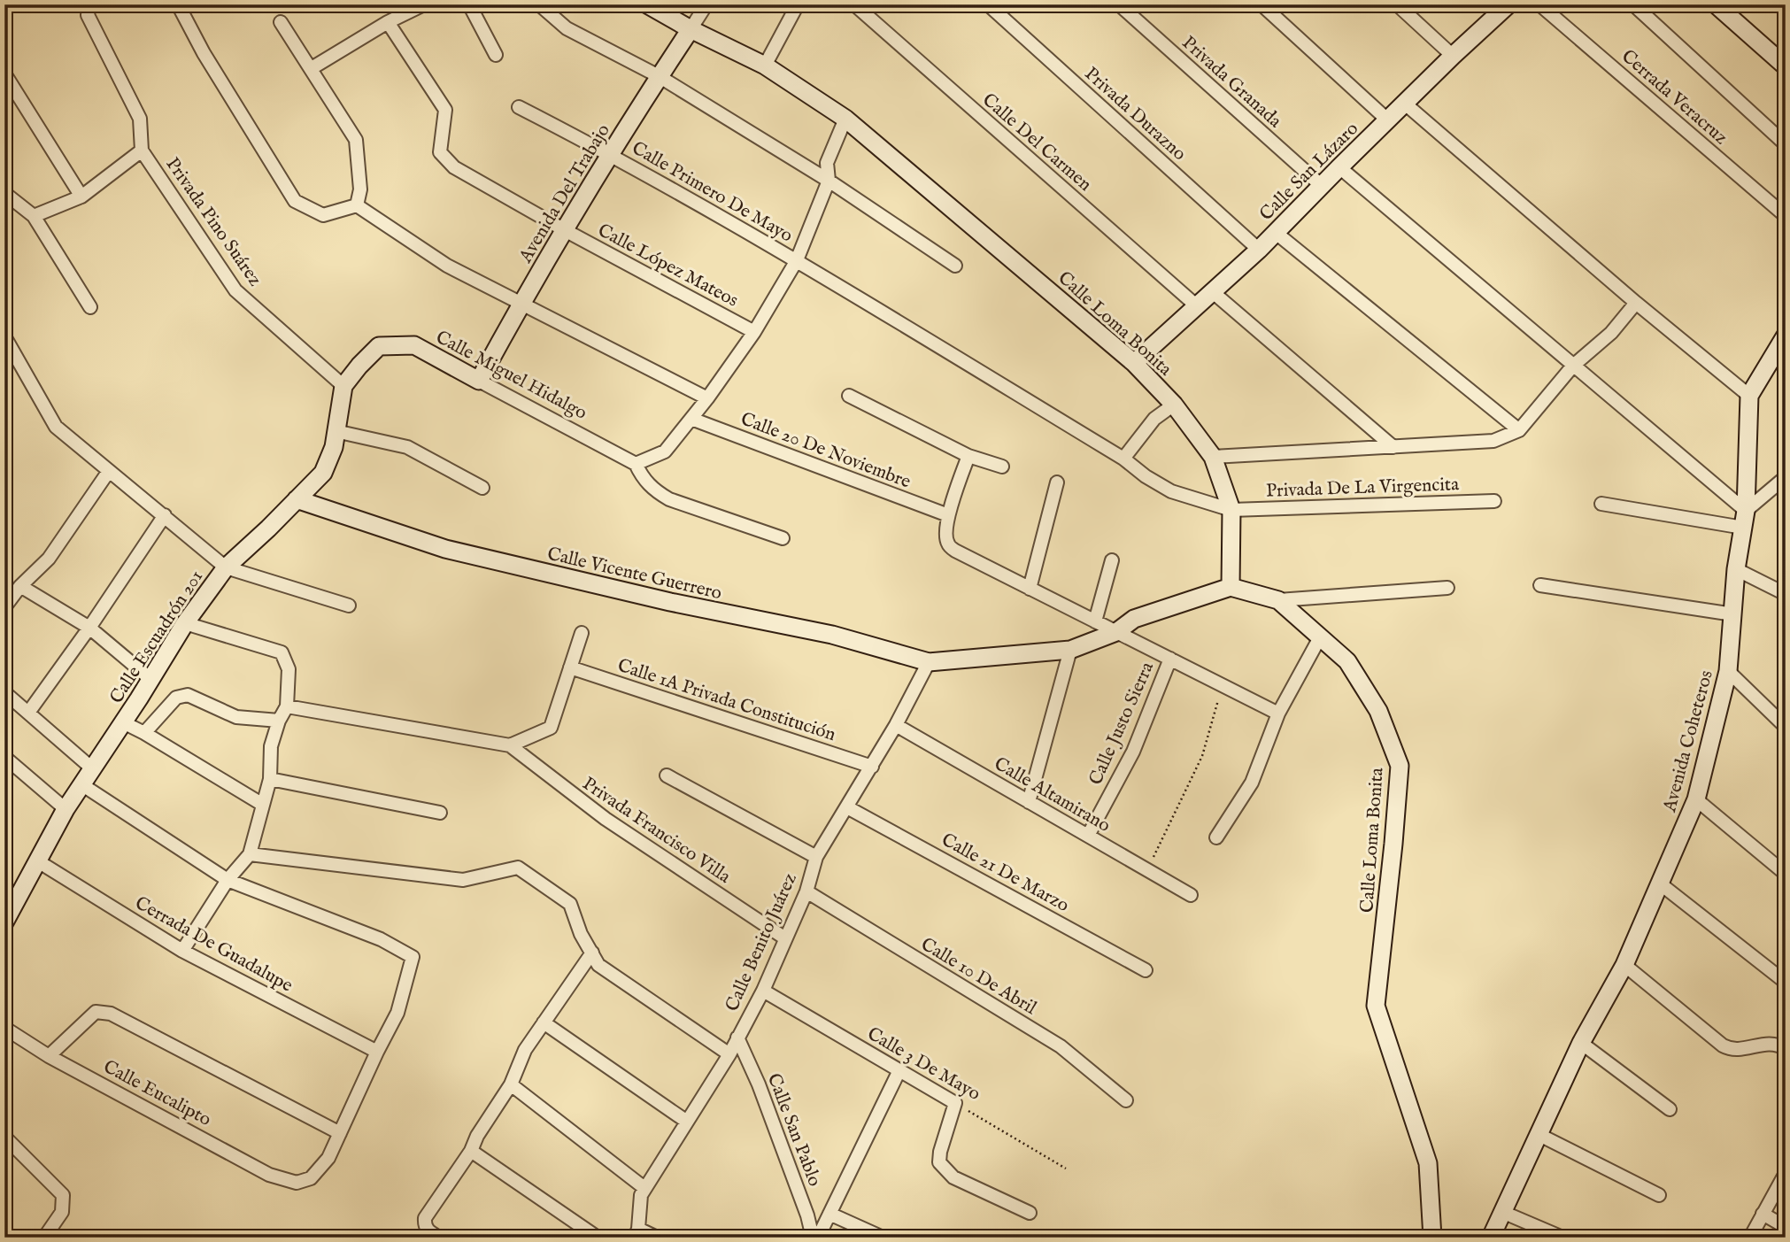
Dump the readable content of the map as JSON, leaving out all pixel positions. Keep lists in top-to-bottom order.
{
  "streets": {
    "street": [
      "Privada Granada",
      "Cerrada Veracruz",
      "Privada Durazno",
      "Calle Del Carmen",
      "Calle San Lázaro",
      "Calle Primero De Mayo",
      "Avenida Del Trabajo",
      "Privada Pino Suárez",
      "Calle López Mateos",
      "Calle Loma Bonita",
      "Calle Miguel Hidalgo",
      "Calle 20 De Noviembre",
      "Privada De La Virgencita",
      "Calle Vicente Guerrero",
      "Calle Escuadrón 201",
      "Calle 1A Privada Constitución",
      "Calle Justo Sierra",
      "Avenida Coheteros",
      "Calle Altamirano",
      "Privada Francisco Villa",
      "Calle 21 De Marzo",
      "Calle Benito Juárez",
      "Cerrada De Guadalupe",
      "Calle 10 De Abril",
      "Calle 3 De Mayo",
      "Calle Eucalipto",
      "Calle San Pablo"
    ]
  },
  "crossings": [
    ["Privada Granada", "Calle San Lázaro"],
    ["Privada Durazno", "Calle San Lázaro"],
    ["Calle Del Carmen", "Calle San Lázaro"],
    ["Calle San Lázaro", "Calle Loma Bonita"],
    ["Calle Primero De Mayo", "Avenida Del Trabajo"],
    ["Calle Primero De Mayo", "Privada De La Virgencita"],
    ["Avenida Del Trabajo", "Calle López Mateos"],
    ["Avenida Del Trabajo", "Calle Loma Bonita"],
    ["Avenida Del Trabajo", "Calle Miguel Hidalgo"],
    ["Privada Pino Suárez", "Calle Miguel Hidalgo"],
    ["Privada Pino Suárez", "Calle Escuadrón 201"],
    ["Calle Loma Bonita", "Privada De La Virgencita"],
    ["Calle Loma Bonita", "Calle Vicente Guerrero"],
    ["Calle Miguel Hidalgo", "Calle Escuadrón 201"],
    ["Calle Vicente Guerrero", "Calle Escuadrón 201"],
    ["Calle Vicente Guerrero", "Calle Benito Juárez"],
    ["Calle Escuadrón 201", "Cerrada De Guadalupe"],
    ["Calle 1A Privada Constitución", "Calle Benito Juárez"],
    ["Calle Justo Sierra", "Calle Altamirano"],
    ["Calle Altamirano", "Calle Benito Juárez"],
    ["Privada Francisco Villa", "Calle Benito Juárez"],
    ["Calle 21 De Marzo", "Calle Benito Juárez"],
    ["Calle Benito Juárez", "Calle 10 De Abril"],
    ["Calle Benito Juárez", "Calle 3 De Mayo"],
    ["Calle Benito Juárez", "Calle San Pablo"]
  ]
}
